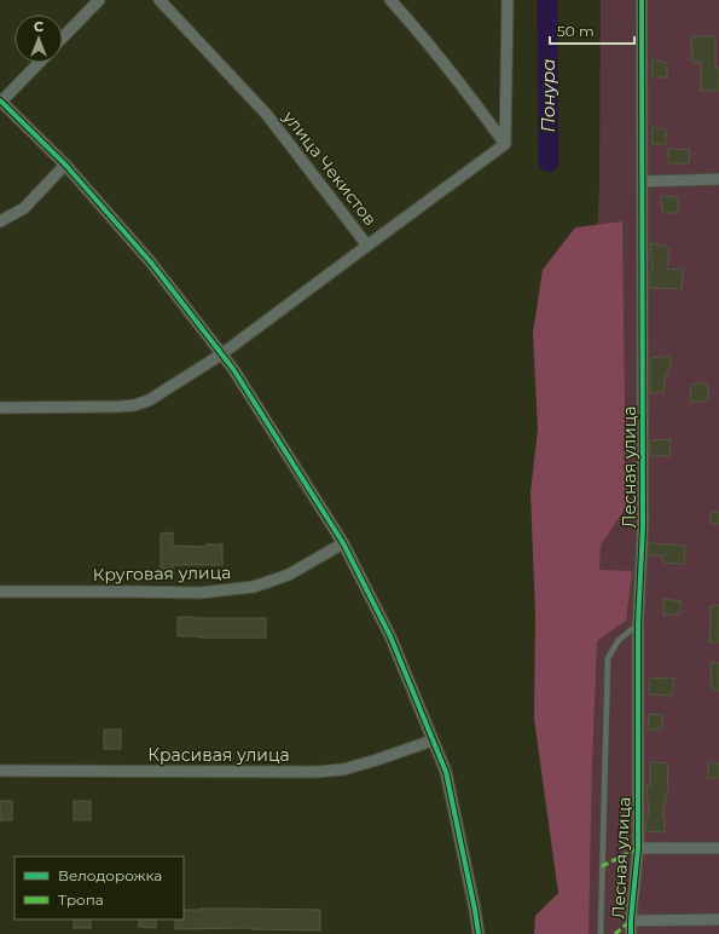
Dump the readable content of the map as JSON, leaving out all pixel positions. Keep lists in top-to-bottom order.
{
  "streets": {
    "street": [
      "улица Чекистов",
      "Лесная улица",
      "Круговая улица",
      "Красивая улица"
    ]
  },
  "water": ["Понура"],
  "legend": ["Велодорожка", "Тропа"],
  "scale_bar": "50 m",
  "north": "top"
}
